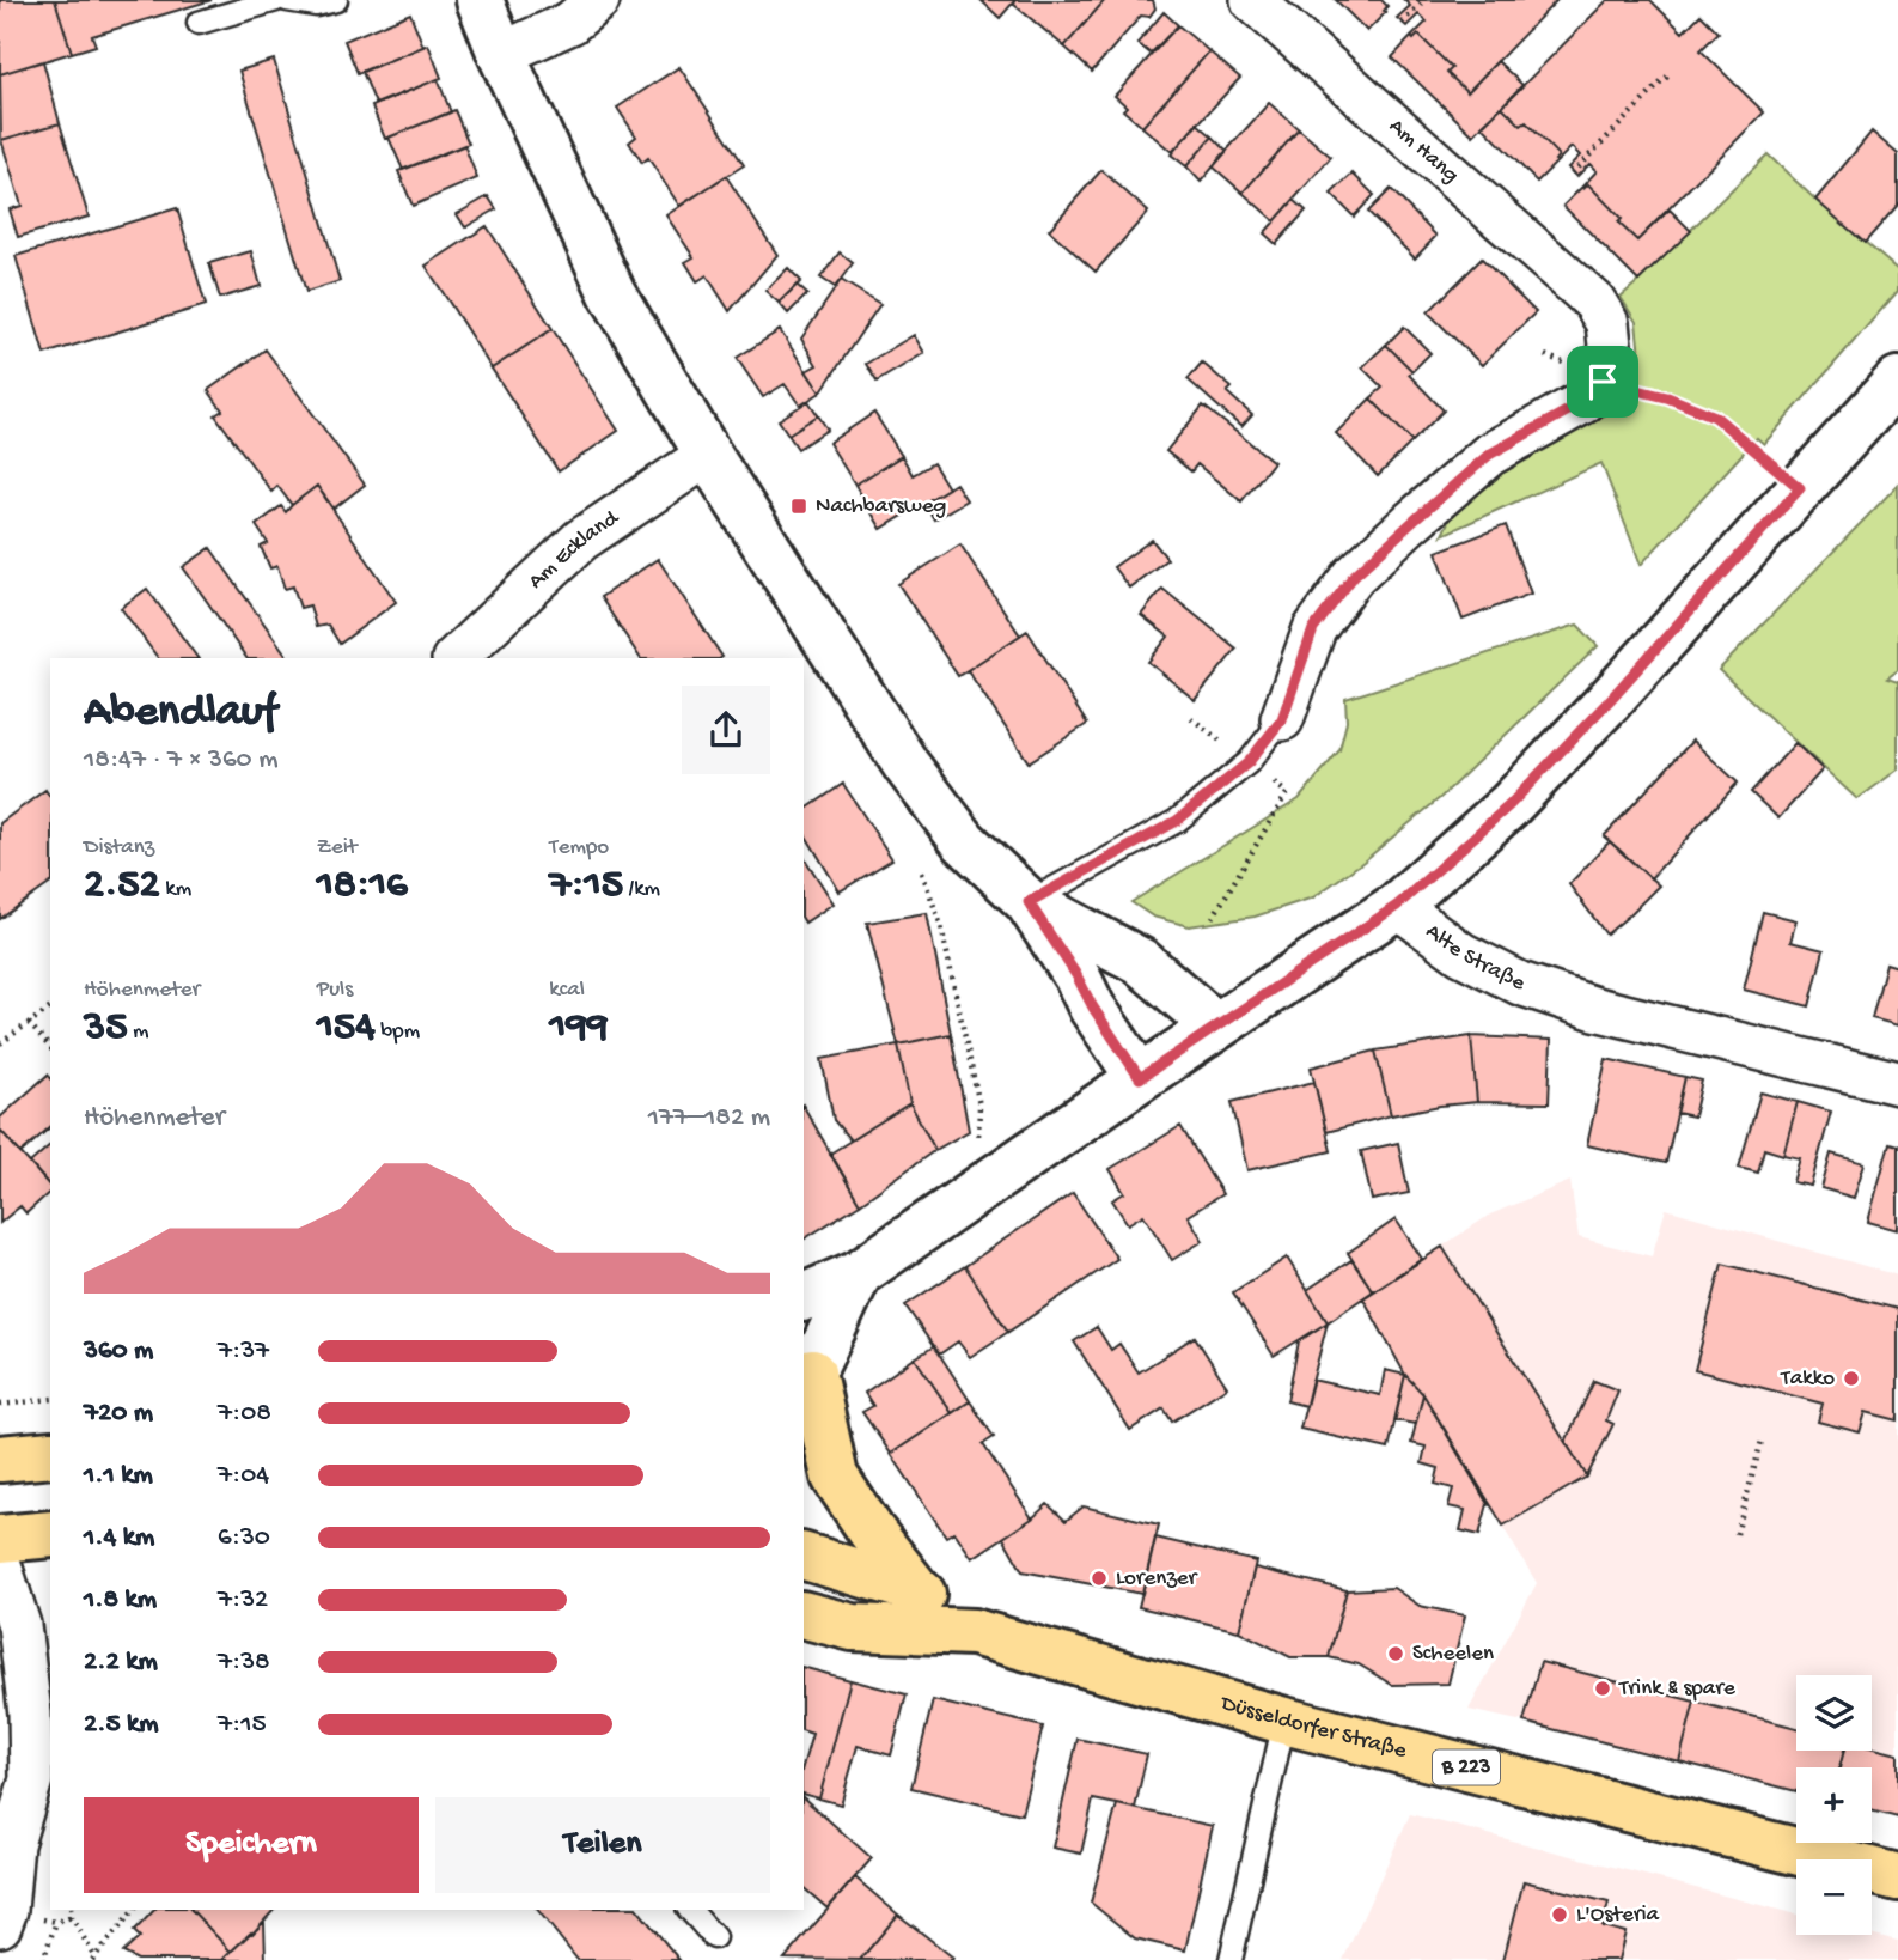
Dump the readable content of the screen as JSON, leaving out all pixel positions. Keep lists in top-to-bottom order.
{
  "streets": {
    "main road": ["Düsseldorfer Straße", "B 223"],
    "street": ["Am Hang", "Am Eckland", "Alte Straße"]
  },
  "places": {
    "transit": ["Nachbarsweg"],
    "other": [
      "Takko",
      "Lorenzer",
      "Scheelen",
      "Trink & spare",
      "L'Osteria"
    ]
  },
  "page": {
    "heading": ["Abendlauf", "18:47 · 7 × 360 m"],
    "stats": [
      ["Distanz", "2.52 km"],
      ["Zeit", "18:16"],
      ["Tempo", "7:15 /km"],
      ["Höhenmeter", "35 m"],
      ["Puls", "154 bpm"],
      ["kcal", "199"]
    ],
    "chart": ["Höhenmeter", "177–182 m"],
    "list": [
      {
        "name": "360 m",
        "note": "7:37"
      },
      {
        "name": "720 m",
        "note": "7:08"
      },
      {
        "name": "1.1 km",
        "note": "7:04"
      },
      {
        "name": "1.4 km",
        "note": "6:30"
      },
      {
        "name": "1.8 km",
        "note": "7:32"
      },
      {
        "name": "2.2 km",
        "note": "7:38"
      },
      {
        "name": "2.5 km",
        "note": "7:15"
      }
    ],
    "map_buttons": ["+", "−"],
    "buttons": ["Speichern", "Teilen"]
  }
}
